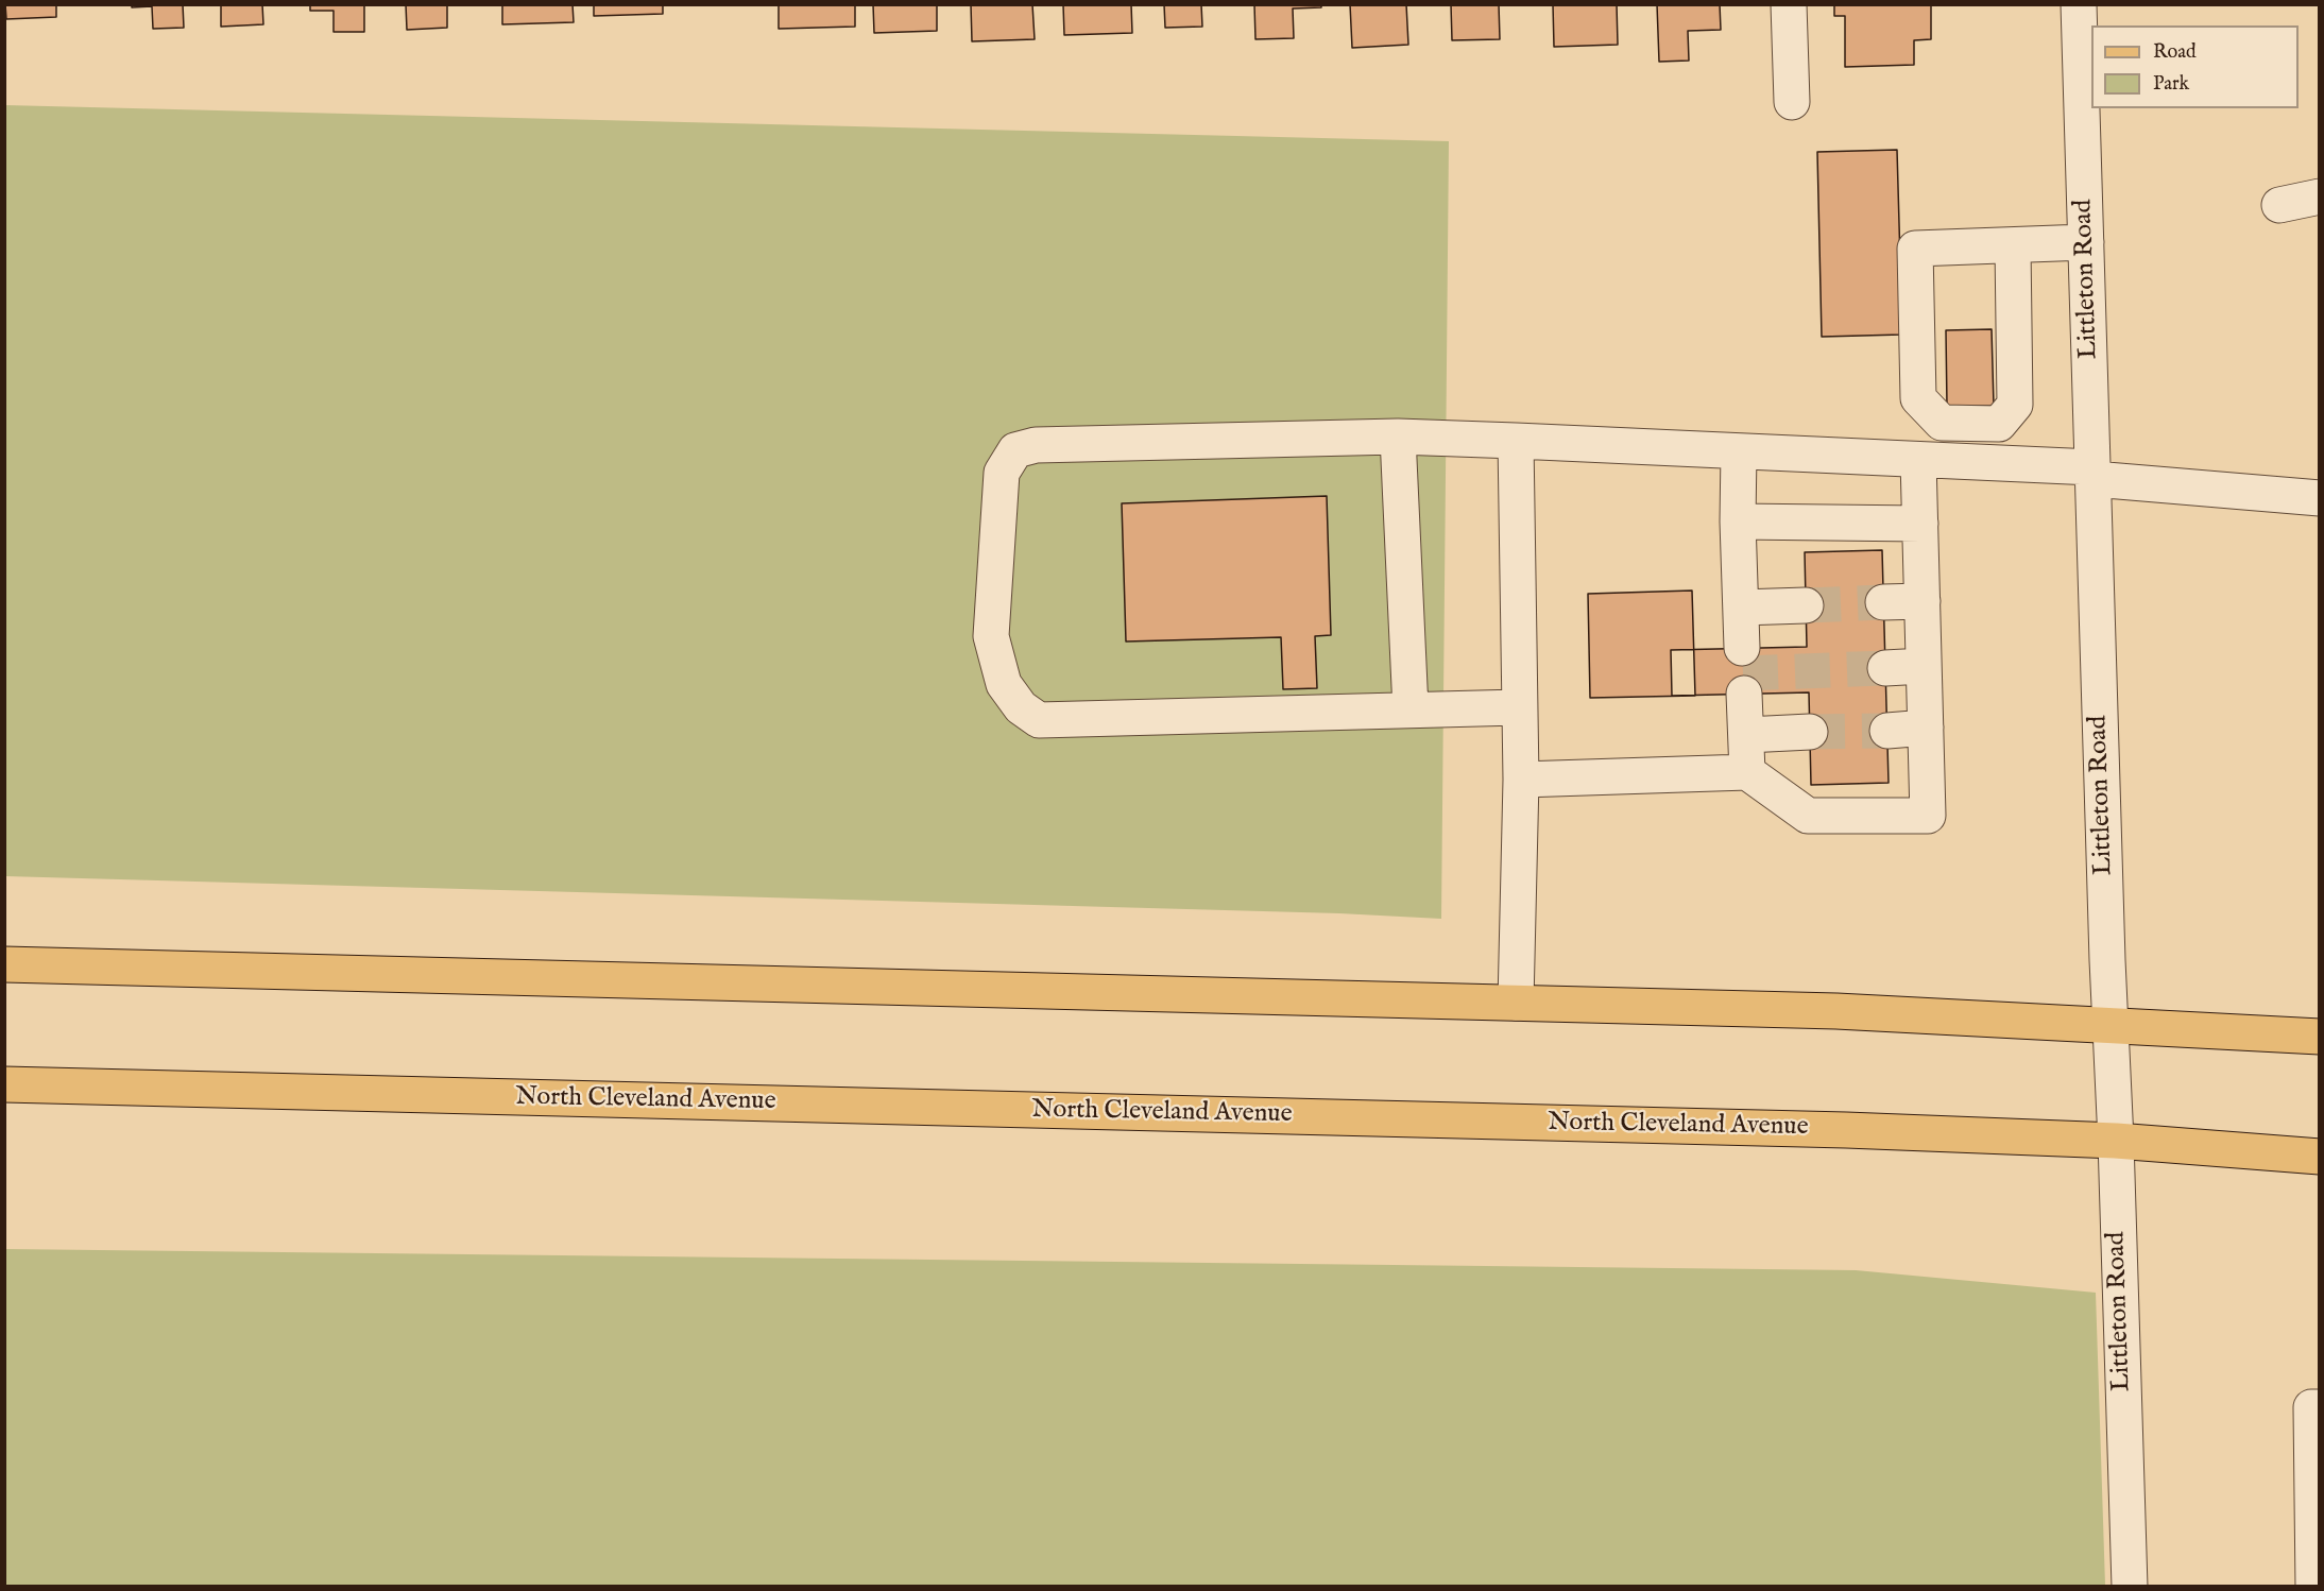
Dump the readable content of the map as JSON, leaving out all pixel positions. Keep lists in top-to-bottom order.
{
  "streets": {
    "main road": ["North Cleveland Avenue"],
    "street": ["Littleton Road"]
  },
  "crossings": [
    ["Littleton Road", "North Cleveland Avenue"]
  ],
  "legend": ["Road", "Park"]
}
